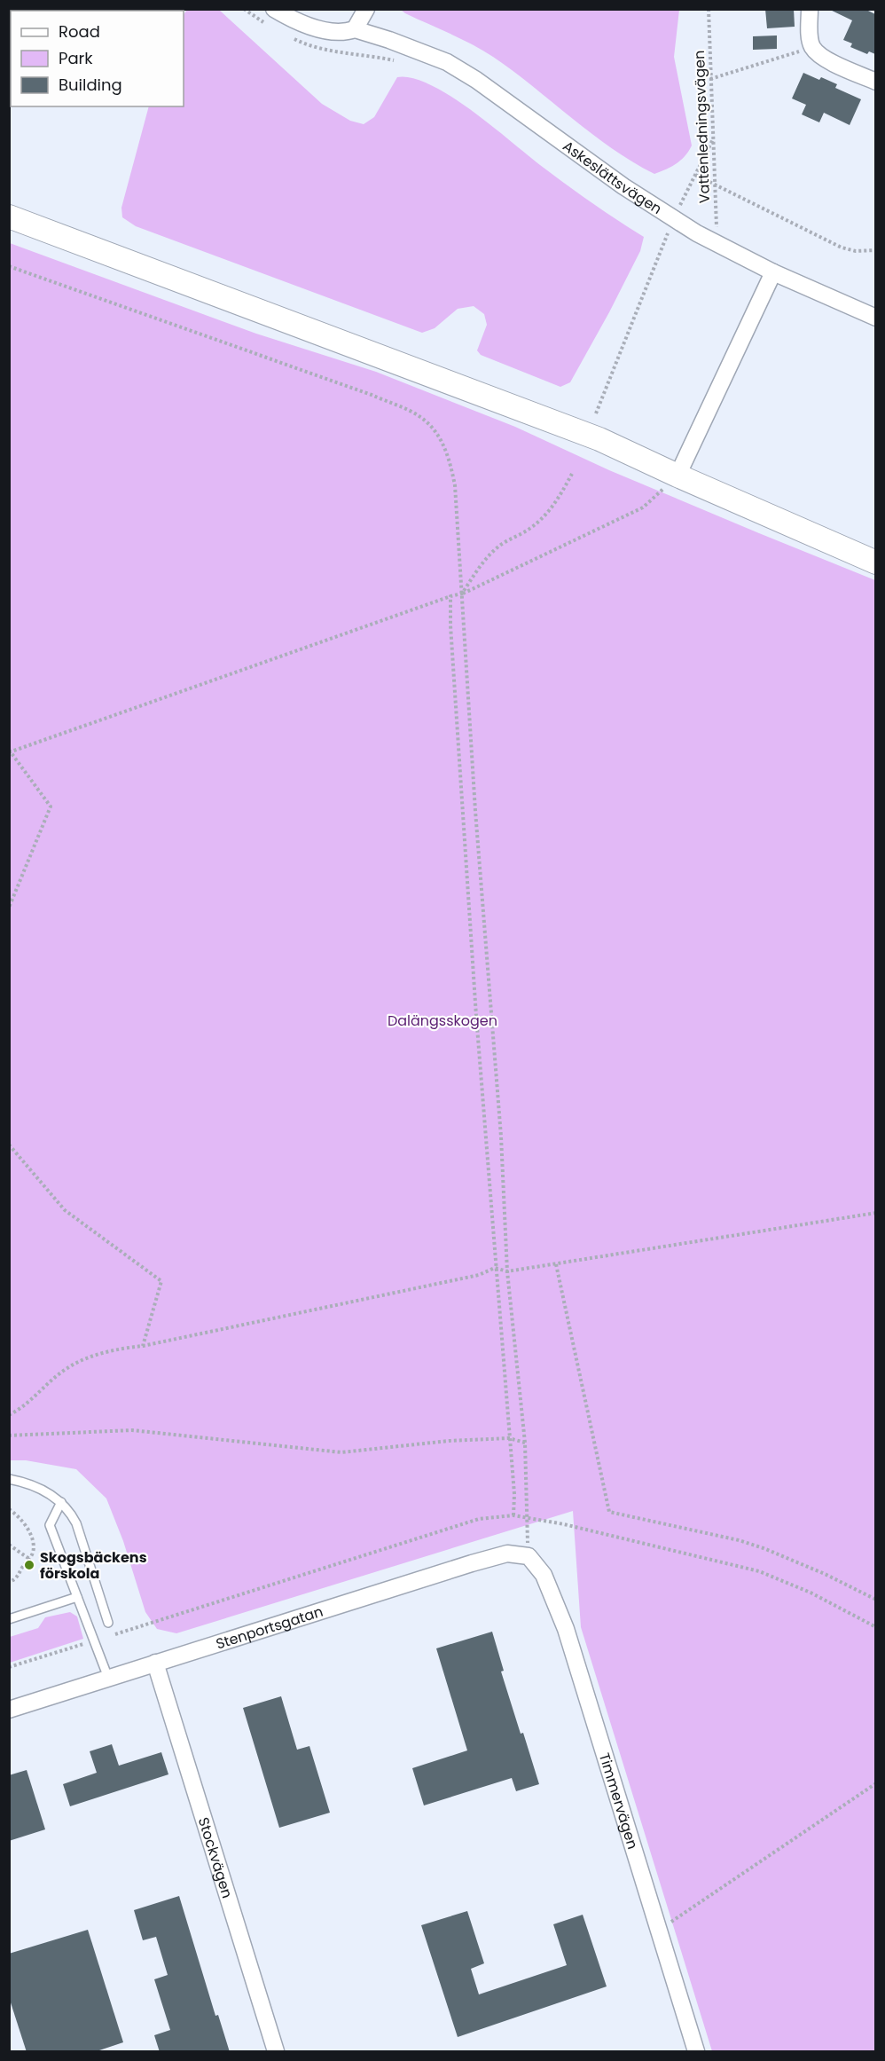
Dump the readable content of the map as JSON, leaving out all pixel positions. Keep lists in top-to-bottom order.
{
  "streets": {
    "street": [
      "Askeslättsvägen",
      "Stenportsgatan",
      "Timmervägen",
      "Stockvägen"
    ],
    "path": ["Vattenledningsvägen"]
  },
  "crossings": [
    ["Vattenledningsvägen", "Askeslättsvägen"],
    ["Stenportsgatan", "Timmervägen"],
    ["Stenportsgatan", "Stockvägen"]
  ],
  "parks": ["Dalängsskogen"],
  "places": ["Skogsbäckens förskola"],
  "legend": ["Road", "Park", "Building"]
}
